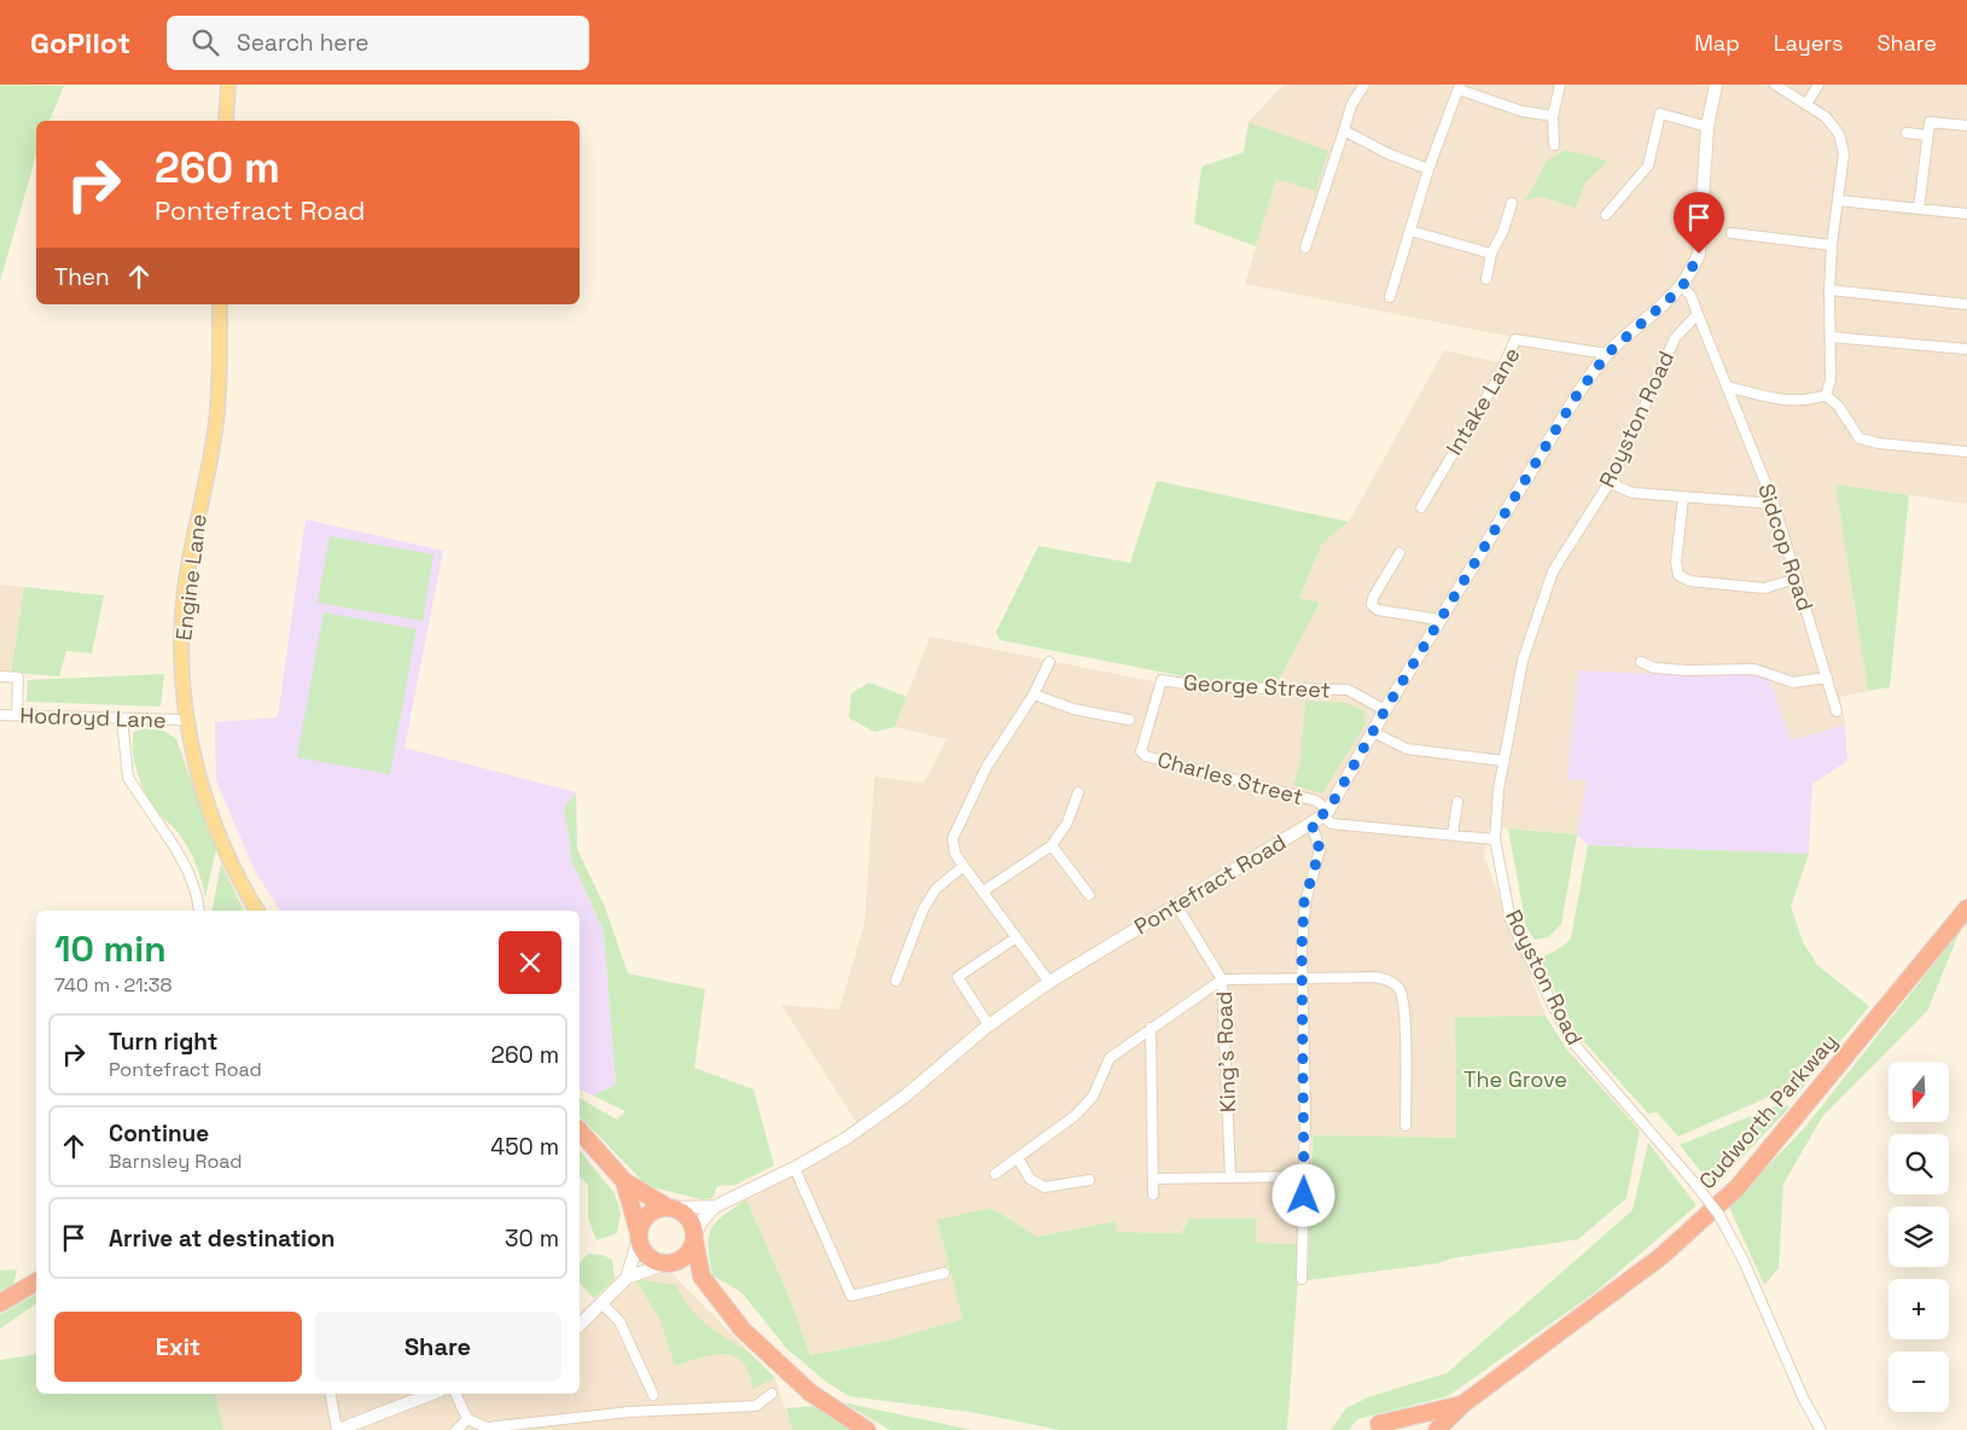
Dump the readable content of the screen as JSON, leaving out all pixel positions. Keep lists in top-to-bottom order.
{
  "streets": {
    "highway": ["Cudworth Parkway"],
    "main road": ["Engine Lane"],
    "street": [
      "Intake Lane",
      "Royston Road",
      "Sidcop Road",
      "George Street",
      "Hodroyd Lane",
      "Charles Street",
      "Pontefract Road",
      "King's Road"
    ]
  },
  "crossings": [
    ["Intake Lane", "Pontefract Road"],
    ["Royston Road", "Sidcop Road"],
    ["Engine Lane", "Hodroyd Lane"],
    ["George Street", "Charles Street"],
    ["George Street", "Pontefract Road"],
    ["Charles Street", "Pontefract Road"],
    ["Pontefract Road", "King's Road"]
  ],
  "parks": ["The Grove"],
  "north": "bottom",
  "page": {
    "header": "GoPilot",
    "search": "Search here",
    "nav": ["Map", "Layers", "Share"],
    "turn": ["260 m", "Pontefract Road"],
    "then": "Then",
    "heading": ["10 min", "740 m · 21:38"],
    "list": [
      {
        "name": "Turn right",
        "note": "Pontefract Road",
        "value": "260 m"
      },
      {
        "name": "Continue",
        "note": "Barnsley Road",
        "value": "450 m"
      },
      {
        "name": "Arrive at destination",
        "value": "30 m"
      }
    ],
    "map_buttons": ["+", "−"],
    "buttons": ["Exit", "Share"]
  }
}
